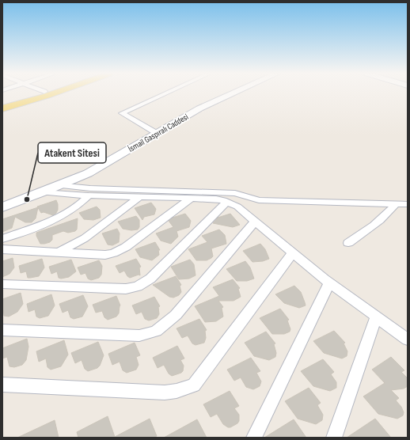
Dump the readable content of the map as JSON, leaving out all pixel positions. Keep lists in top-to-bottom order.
{
  "streets": {
    "main road": ["İsmail Gaspıralı Caddesi"]
  },
  "places": ["Atakent Sitesi"]
}
